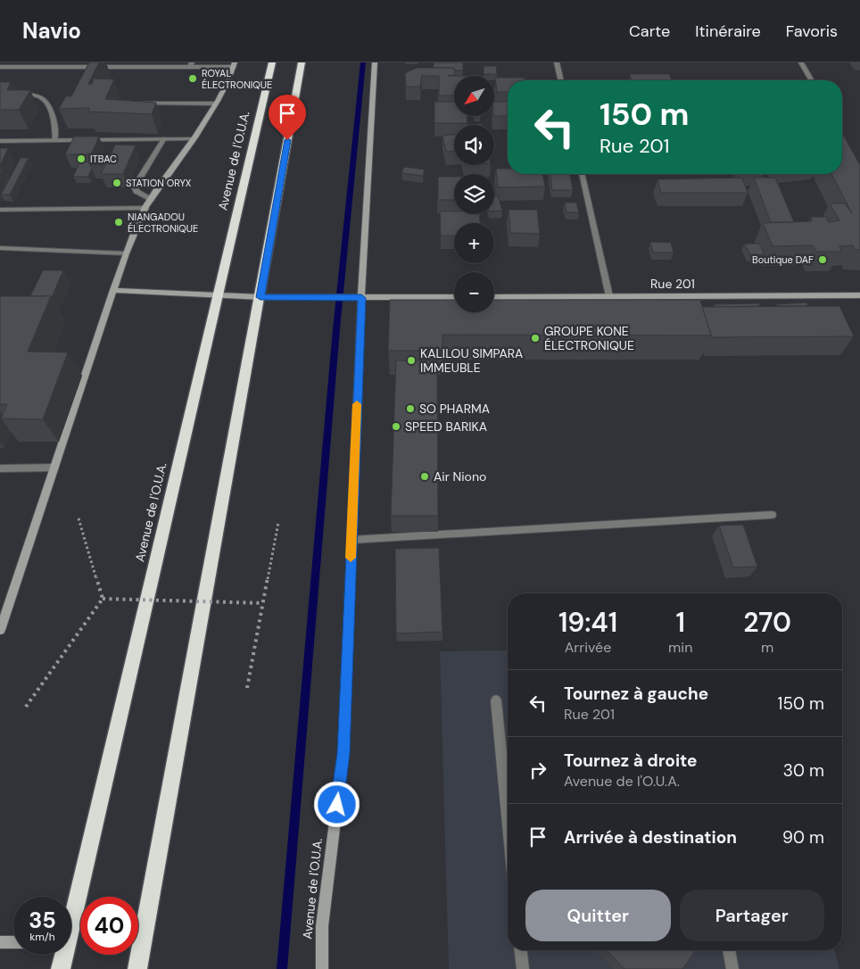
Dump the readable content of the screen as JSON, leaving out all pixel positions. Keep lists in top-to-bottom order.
{
  "streets": {
    "highway": ["Avenue de l'O.U.A."],
    "street": ["Rue 201"]
  },
  "places": [
    "ROYAL ÉLECTRONIQUE",
    "ITBAC",
    "STATION ORYX",
    "NIANGADOU ÉLECTRONIQUE",
    "Boutique DAF",
    "GROUPE KONE ÉLECTRONIQUE",
    "KALILOU SIMPARA IMMEUBLE",
    "SO PHARMA",
    "SPEED BARIKA",
    "Air Niono"
  ],
  "north": "bottom left",
  "page": {
    "header": "Navio",
    "nav": ["Carte", "Itinéraire", "Favoris"],
    "map_buttons": ["+", "−"],
    "turn": ["150 m", "Rue 201"],
    "eta": [
      "19:41",
      "Arrivée",
      "1",
      "min",
      "270",
      "m"
    ],
    "list": [
      {
        "name": "Tournez à gauche",
        "note": "Rue 201",
        "value": "150 m"
      },
      {
        "name": "Tournez à droite",
        "note": "Avenue de l'O.U.A.",
        "value": "30 m"
      },
      {
        "name": "Arrivée à destination",
        "value": "90 m"
      }
    ],
    "buttons": ["Quitter", "Partager"],
    "speed": "35 km/h",
    "limit": "40"
  }
}
